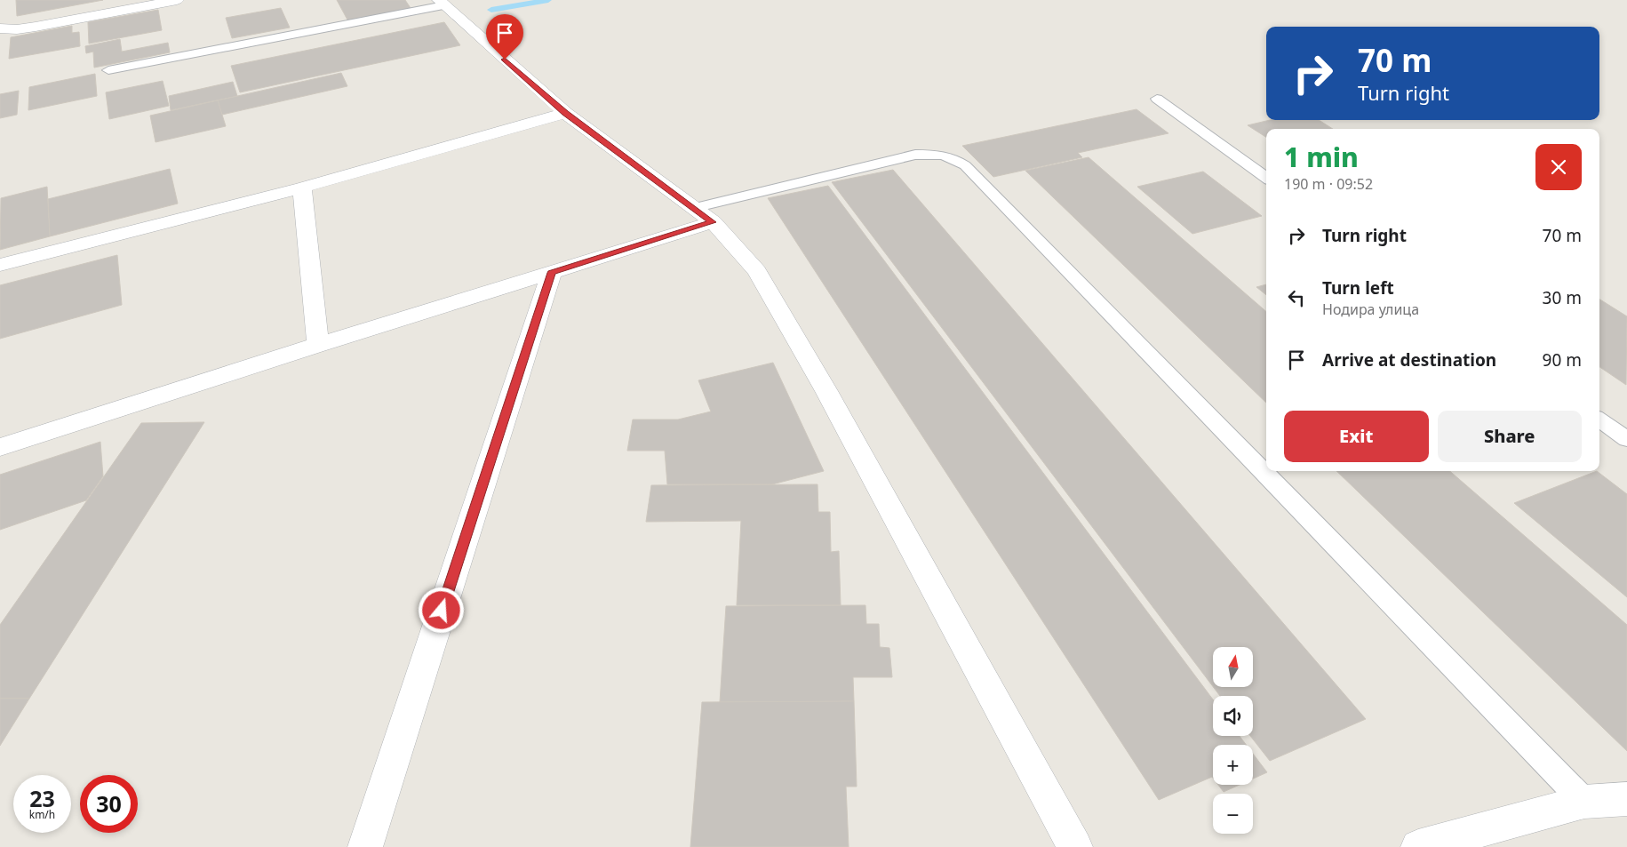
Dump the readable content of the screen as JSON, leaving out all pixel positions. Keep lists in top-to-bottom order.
{
  "north": "top",
  "page": {
    "turn": ["70 m", "Turn right"],
    "heading": ["1 min", "190 m · 09:52"],
    "list": [
      {
        "name": "Turn right",
        "value": "70 m"
      },
      {
        "name": "Turn left",
        "note": "Нодира улица",
        "value": "30 m"
      },
      {
        "name": "Arrive at destination",
        "value": "90 m"
      }
    ],
    "buttons": ["Exit", "Share"],
    "map_buttons": ["+", "−"],
    "speed": "23 km/h",
    "limit": "30"
  }
}
